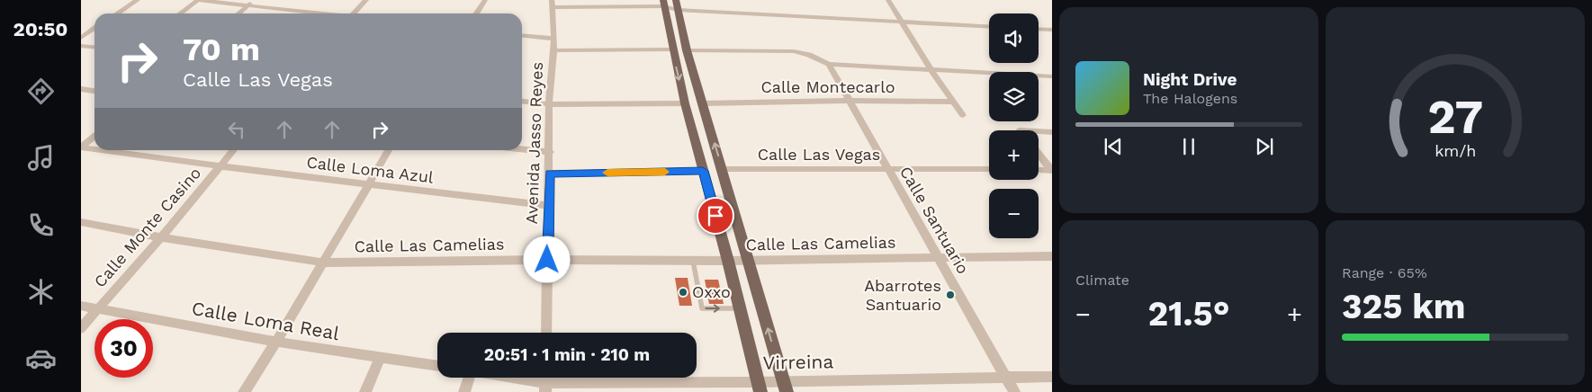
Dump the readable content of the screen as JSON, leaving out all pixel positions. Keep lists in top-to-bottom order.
{
  "streets": {
    "street": [
      "Calle Montecarlo",
      "Avenida Jasso Reyes",
      "Calle Las Vegas",
      "Calle Loma Azul",
      "Calle Santuario",
      "Calle Monte Casino",
      "Calle Las Camelias",
      "Calle Loma Real",
      "Virreina"
    ]
  },
  "crossings": [
    ["Calle Montecarlo", "Calle Santuario"],
    ["Avenida Jasso Reyes", "Calle Loma Azul"],
    ["Avenida Jasso Reyes", "Calle Las Camelias"],
    ["Calle Las Vegas", "Calle Santuario"],
    ["Calle Loma Azul", "Calle Monte Casino"],
    ["Calle Santuario", "Calle Las Camelias"],
    ["Calle Santuario", "Virreina"],
    ["Calle Monte Casino", "Calle Las Camelias"],
    ["Calle Monte Casino", "Calle Loma Real"]
  ],
  "places": ["Oxxo", "Abarrotes Santuario"],
  "page": {
    "tabs": "20:50",
    "map_buttons": ["+", "−"],
    "turn": ["70 m", "Calle Las Vegas"],
    "song": ["Night Drive", "The Halogens"],
    "tile": [
      "Climate",
      ["Range · 65%", "325 km"]
    ],
    "heat": ["−", "21.5°", "+"],
    "limit": "30",
    "trip": "20:51 · 1 min · 210 m",
    "gauge": ["27", "km/h"]
  }
}
